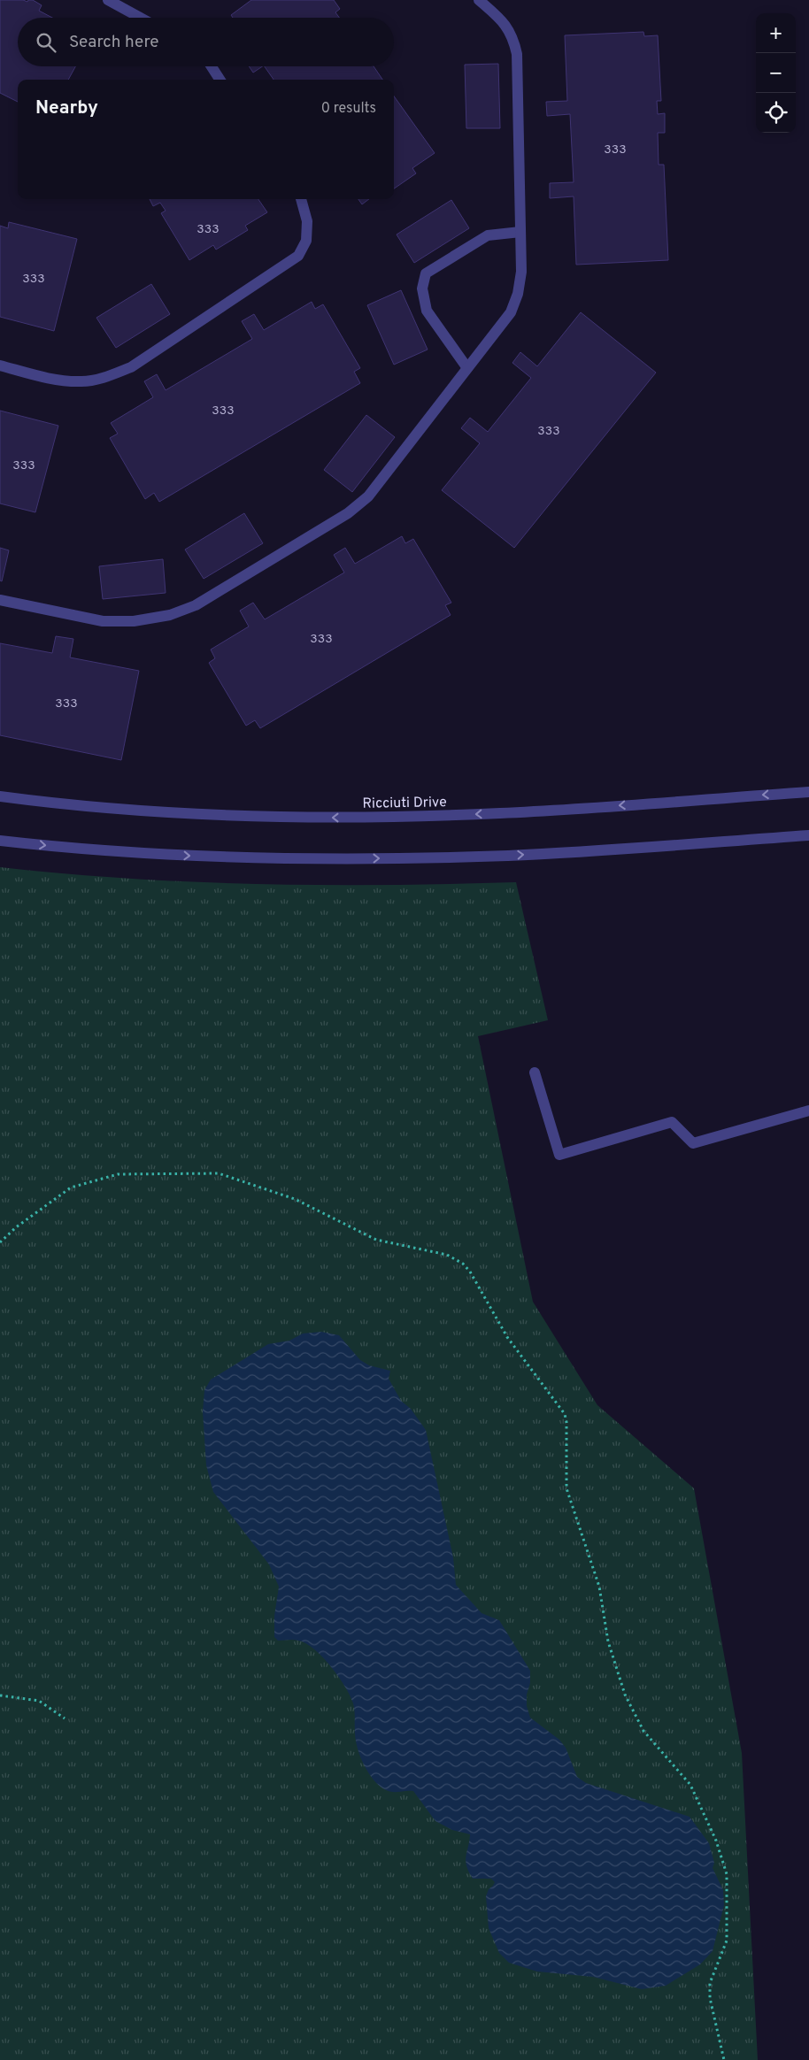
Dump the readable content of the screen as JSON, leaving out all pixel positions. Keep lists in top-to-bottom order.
{
  "streets": {
    "street": ["Ricciuti Drive"]
  },
  "house_numbers": [
    "333",
    "333",
    "333",
    "333",
    "333",
    "333",
    "333",
    "333"
  ],
  "page": {
    "map_buttons": ["+", "−"],
    "search": "Search here",
    "heading": ["Nearby", "0 results"]
  }
}
